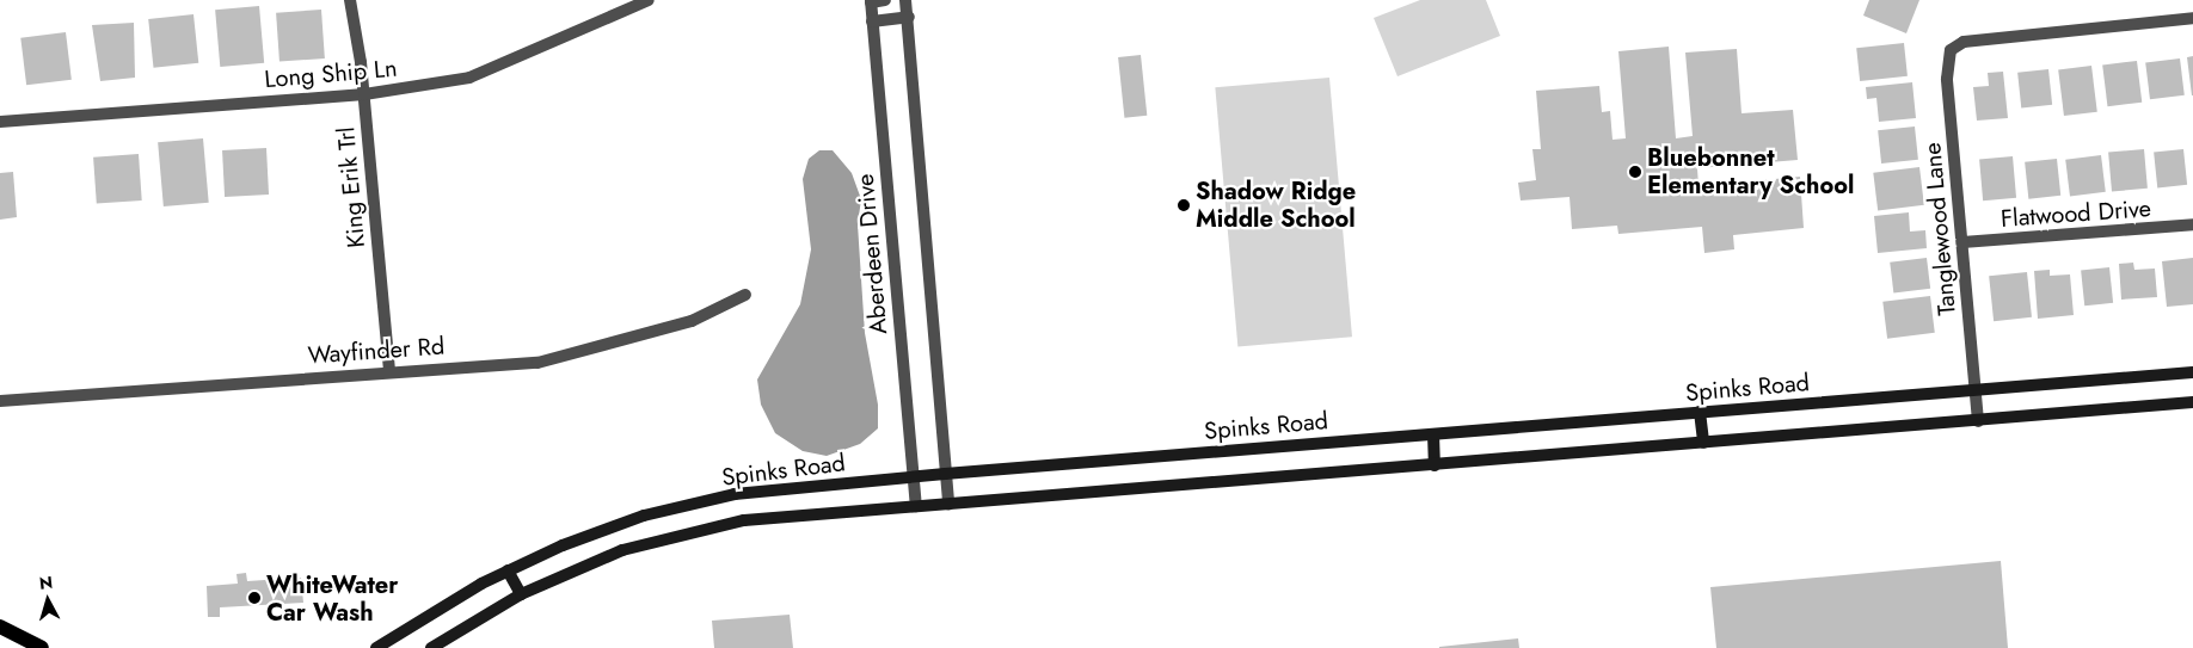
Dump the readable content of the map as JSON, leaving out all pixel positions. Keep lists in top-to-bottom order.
{
  "streets": {
    "main road": ["Spinks Road"],
    "street": [
      "Long Ship Ln",
      "King Erik Trl",
      "Flatwood Drive",
      "Tanglewood Lane",
      "Aberdeen Drive",
      "Wayfinder Rd"
    ]
  },
  "crossings": [
    ["Long Ship Ln", "King Erik Trl"],
    ["King Erik Trl", "Wayfinder Rd"],
    ["Flatwood Drive", "Tanglewood Lane"],
    ["Tanglewood Lane", "Spinks Road"],
    ["Aberdeen Drive", "Spinks Road"]
  ],
  "places": ["Bluebonnet Elementary School", "Shadow Ridge Middle School", "WhiteWater Car Wash"],
  "north": "top"
}
